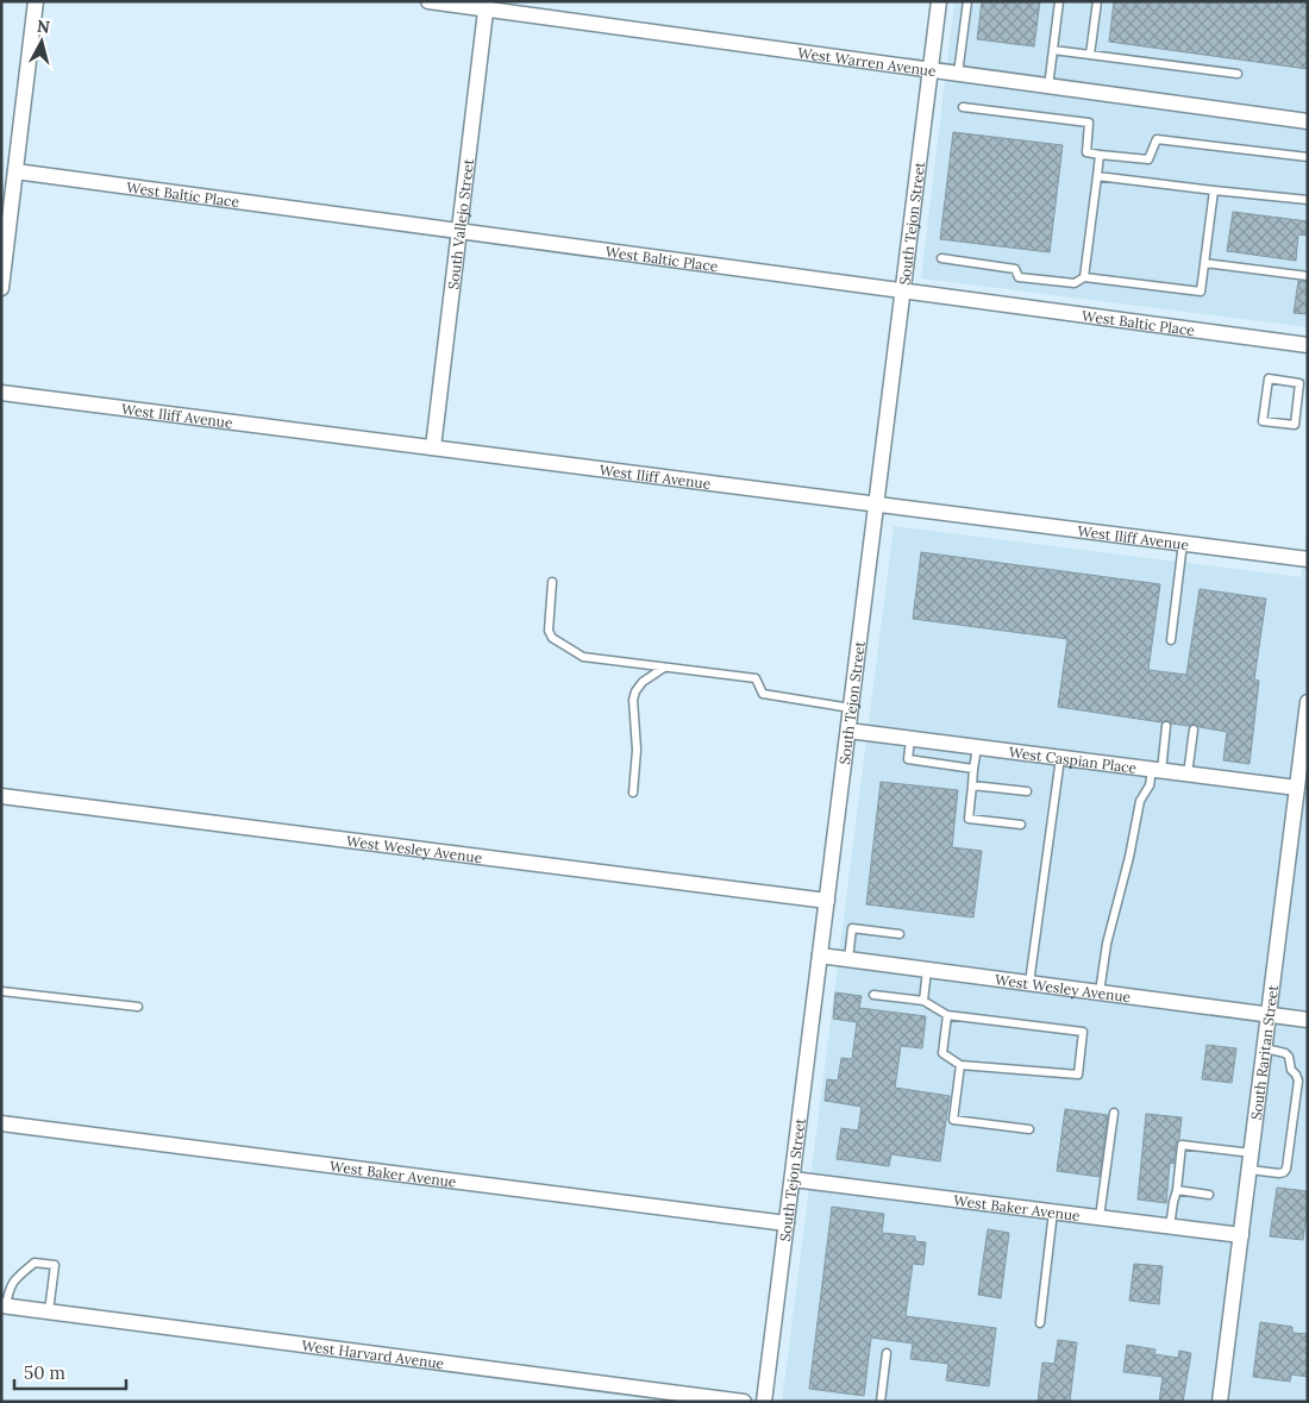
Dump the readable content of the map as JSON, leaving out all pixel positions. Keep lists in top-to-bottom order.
{
  "streets": {
    "street": [
      "West Warren Avenue",
      "West Baltic Place",
      "South Tejon Street",
      "South Vallejo Street",
      "West Iliff Avenue",
      "West Caspian Place",
      "West Wesley Avenue",
      "South Raritan Street",
      "West Baker Avenue",
      "West Harvard Avenue"
    ]
  },
  "crossings": [
    ["West Warren Avenue", "South Tejon Street"],
    ["West Warren Avenue", "South Vallejo Street"],
    ["West Baltic Place", "South Tejon Street"],
    ["West Baltic Place", "South Vallejo Street"],
    ["South Tejon Street", "West Iliff Avenue"],
    ["South Tejon Street", "West Caspian Place"],
    ["South Tejon Street", "West Wesley Avenue"],
    ["South Tejon Street", "West Baker Avenue"],
    ["South Vallejo Street", "West Iliff Avenue"],
    ["West Caspian Place", "South Raritan Street"],
    ["West Wesley Avenue", "South Raritan Street"],
    ["South Raritan Street", "West Baker Avenue"]
  ],
  "scale_bar": "50 m",
  "north": "top"
}
